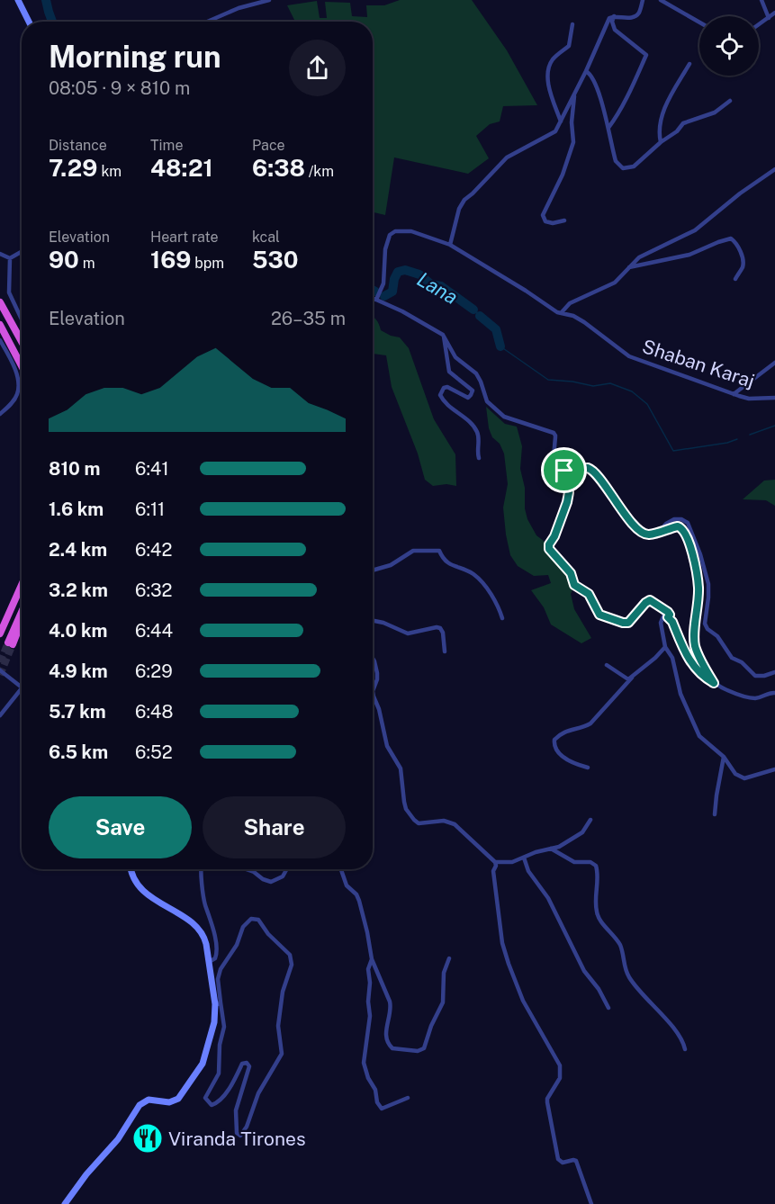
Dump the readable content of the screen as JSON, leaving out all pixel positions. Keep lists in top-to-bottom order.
{
  "streets": {
    "street": ["Shaban Karaj"]
  },
  "water": ["Lana"],
  "places": {
    "restaurant": ["Viranda Tirones"]
  },
  "page": {
    "heading": ["Morning run", "08:05 · 9 × 810 m"],
    "stats": [
      ["Distance", "7.29 km"],
      ["Time", "48:21"],
      ["Pace", "6:38 /km"],
      ["Elevation", "90 m"],
      ["Heart rate", "169 bpm"],
      ["kcal", "530"]
    ],
    "chart": ["Elevation", "26–35 m"],
    "list": [
      {
        "name": "810 m",
        "note": "6:41"
      },
      {
        "name": "1.6 km",
        "note": "6:11"
      },
      {
        "name": "2.4 km",
        "note": "6:42"
      },
      {
        "name": "3.2 km",
        "note": "6:32"
      },
      {
        "name": "4.0 km",
        "note": "6:44"
      },
      {
        "name": "4.9 km",
        "note": "6:29"
      },
      {
        "name": "5.7 km",
        "note": "6:48"
      },
      {
        "name": "6.5 km",
        "note": "6:52"
      }
    ],
    "buttons": ["Save", "Share"]
  }
}
